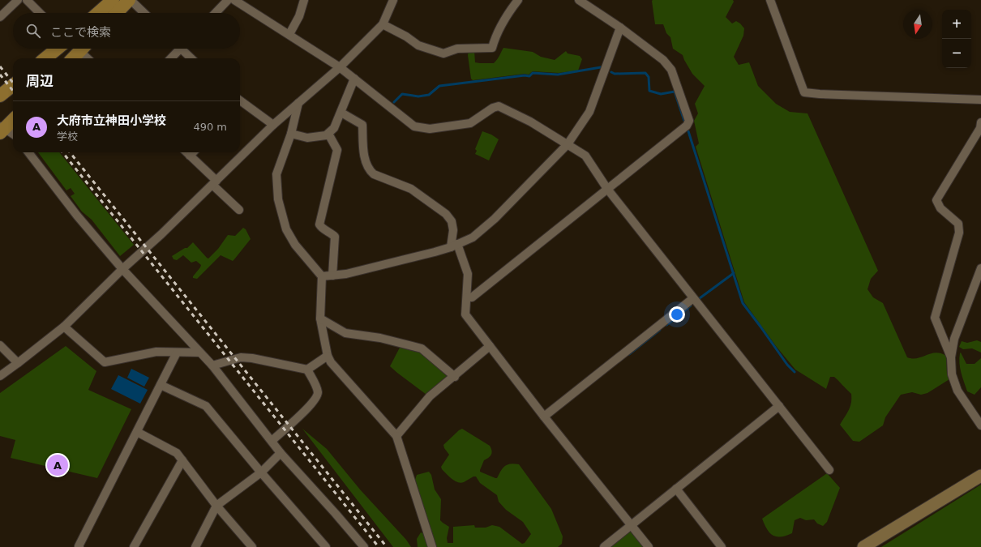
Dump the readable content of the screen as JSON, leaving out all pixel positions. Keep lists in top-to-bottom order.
{
  "north": "bottom",
  "page": {
    "map_buttons": ["+", "−"],
    "search": "ここで検索",
    "heading": "周辺",
    "list": [
      {
        "mark": "A",
        "name": "大府市立神田小学校",
        "note": "学校",
        "value": "490 m"
      }
    ],
    "pins": "A"
  }
}
